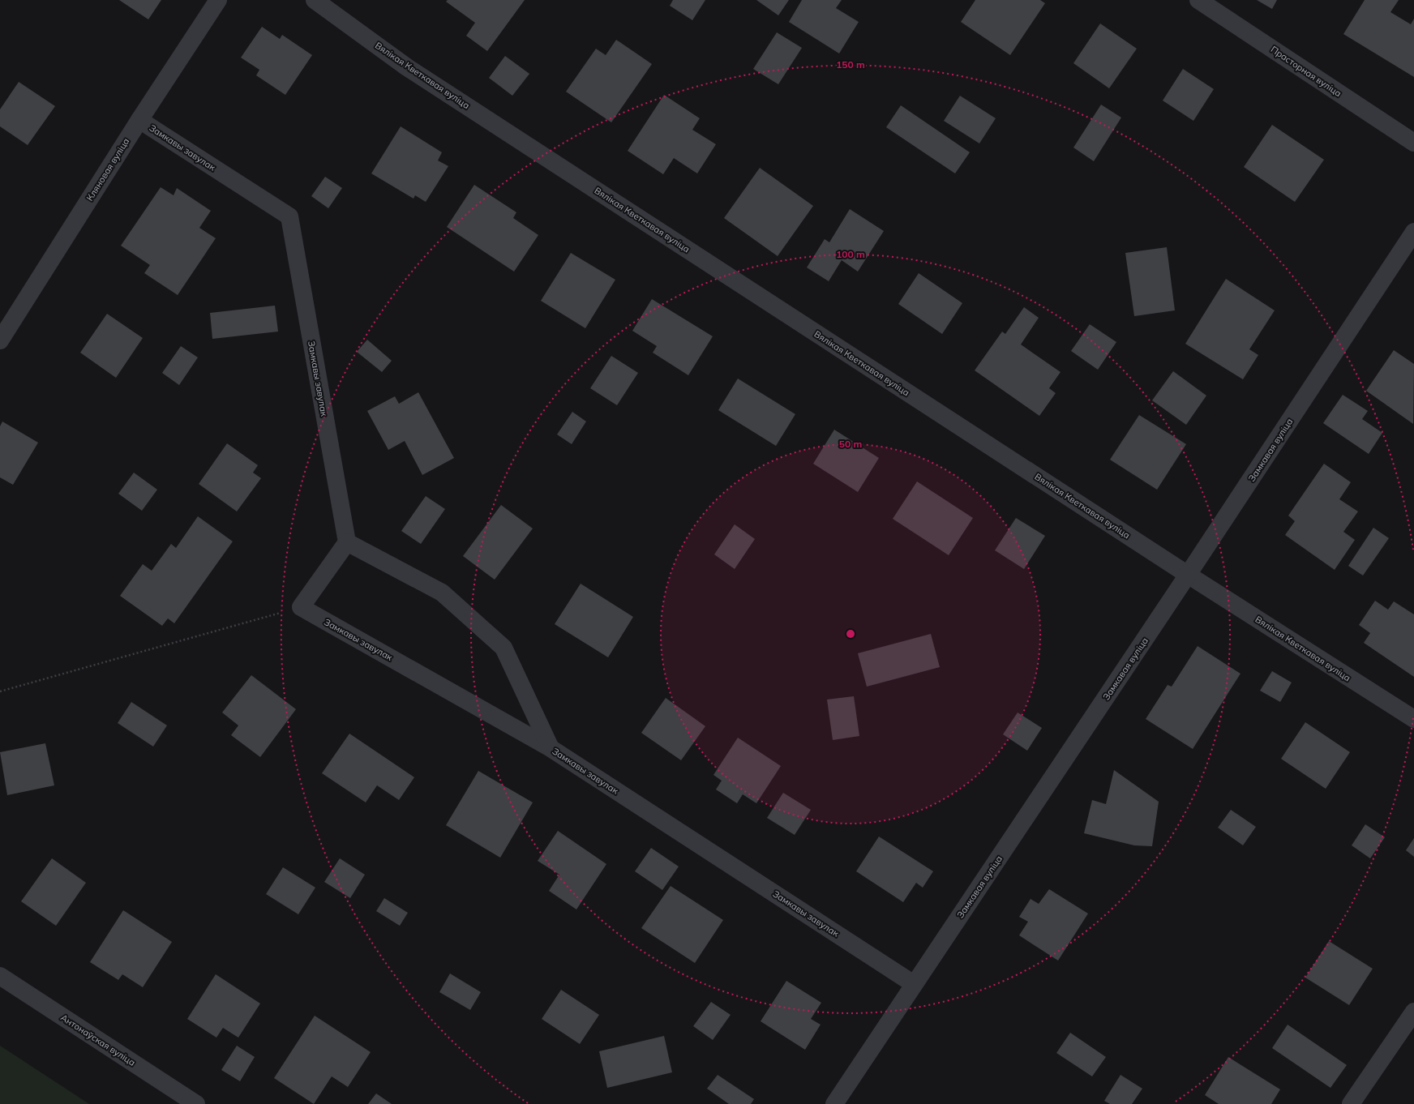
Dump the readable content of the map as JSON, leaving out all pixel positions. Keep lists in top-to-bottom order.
{
  "streets": {
    "street": [
      "Прасторная вуліца",
      "Вялікая Кветкавая вуліца",
      "Замкавы завулак",
      "Кляновая вуліца",
      "Замкавая вуліца",
      "Антонаўская вуліца"
    ]
  },
  "crossings": [
    ["Вялікая Кветкавая вуліца", "Замкавая вуліца"],
    ["Замкавы завулак", "Кляновая вуліца"],
    ["Замкавы завулак", "Замкавая вуліца"]
  ],
  "rings": ["150 m", "100 m", "50 m"]
}
